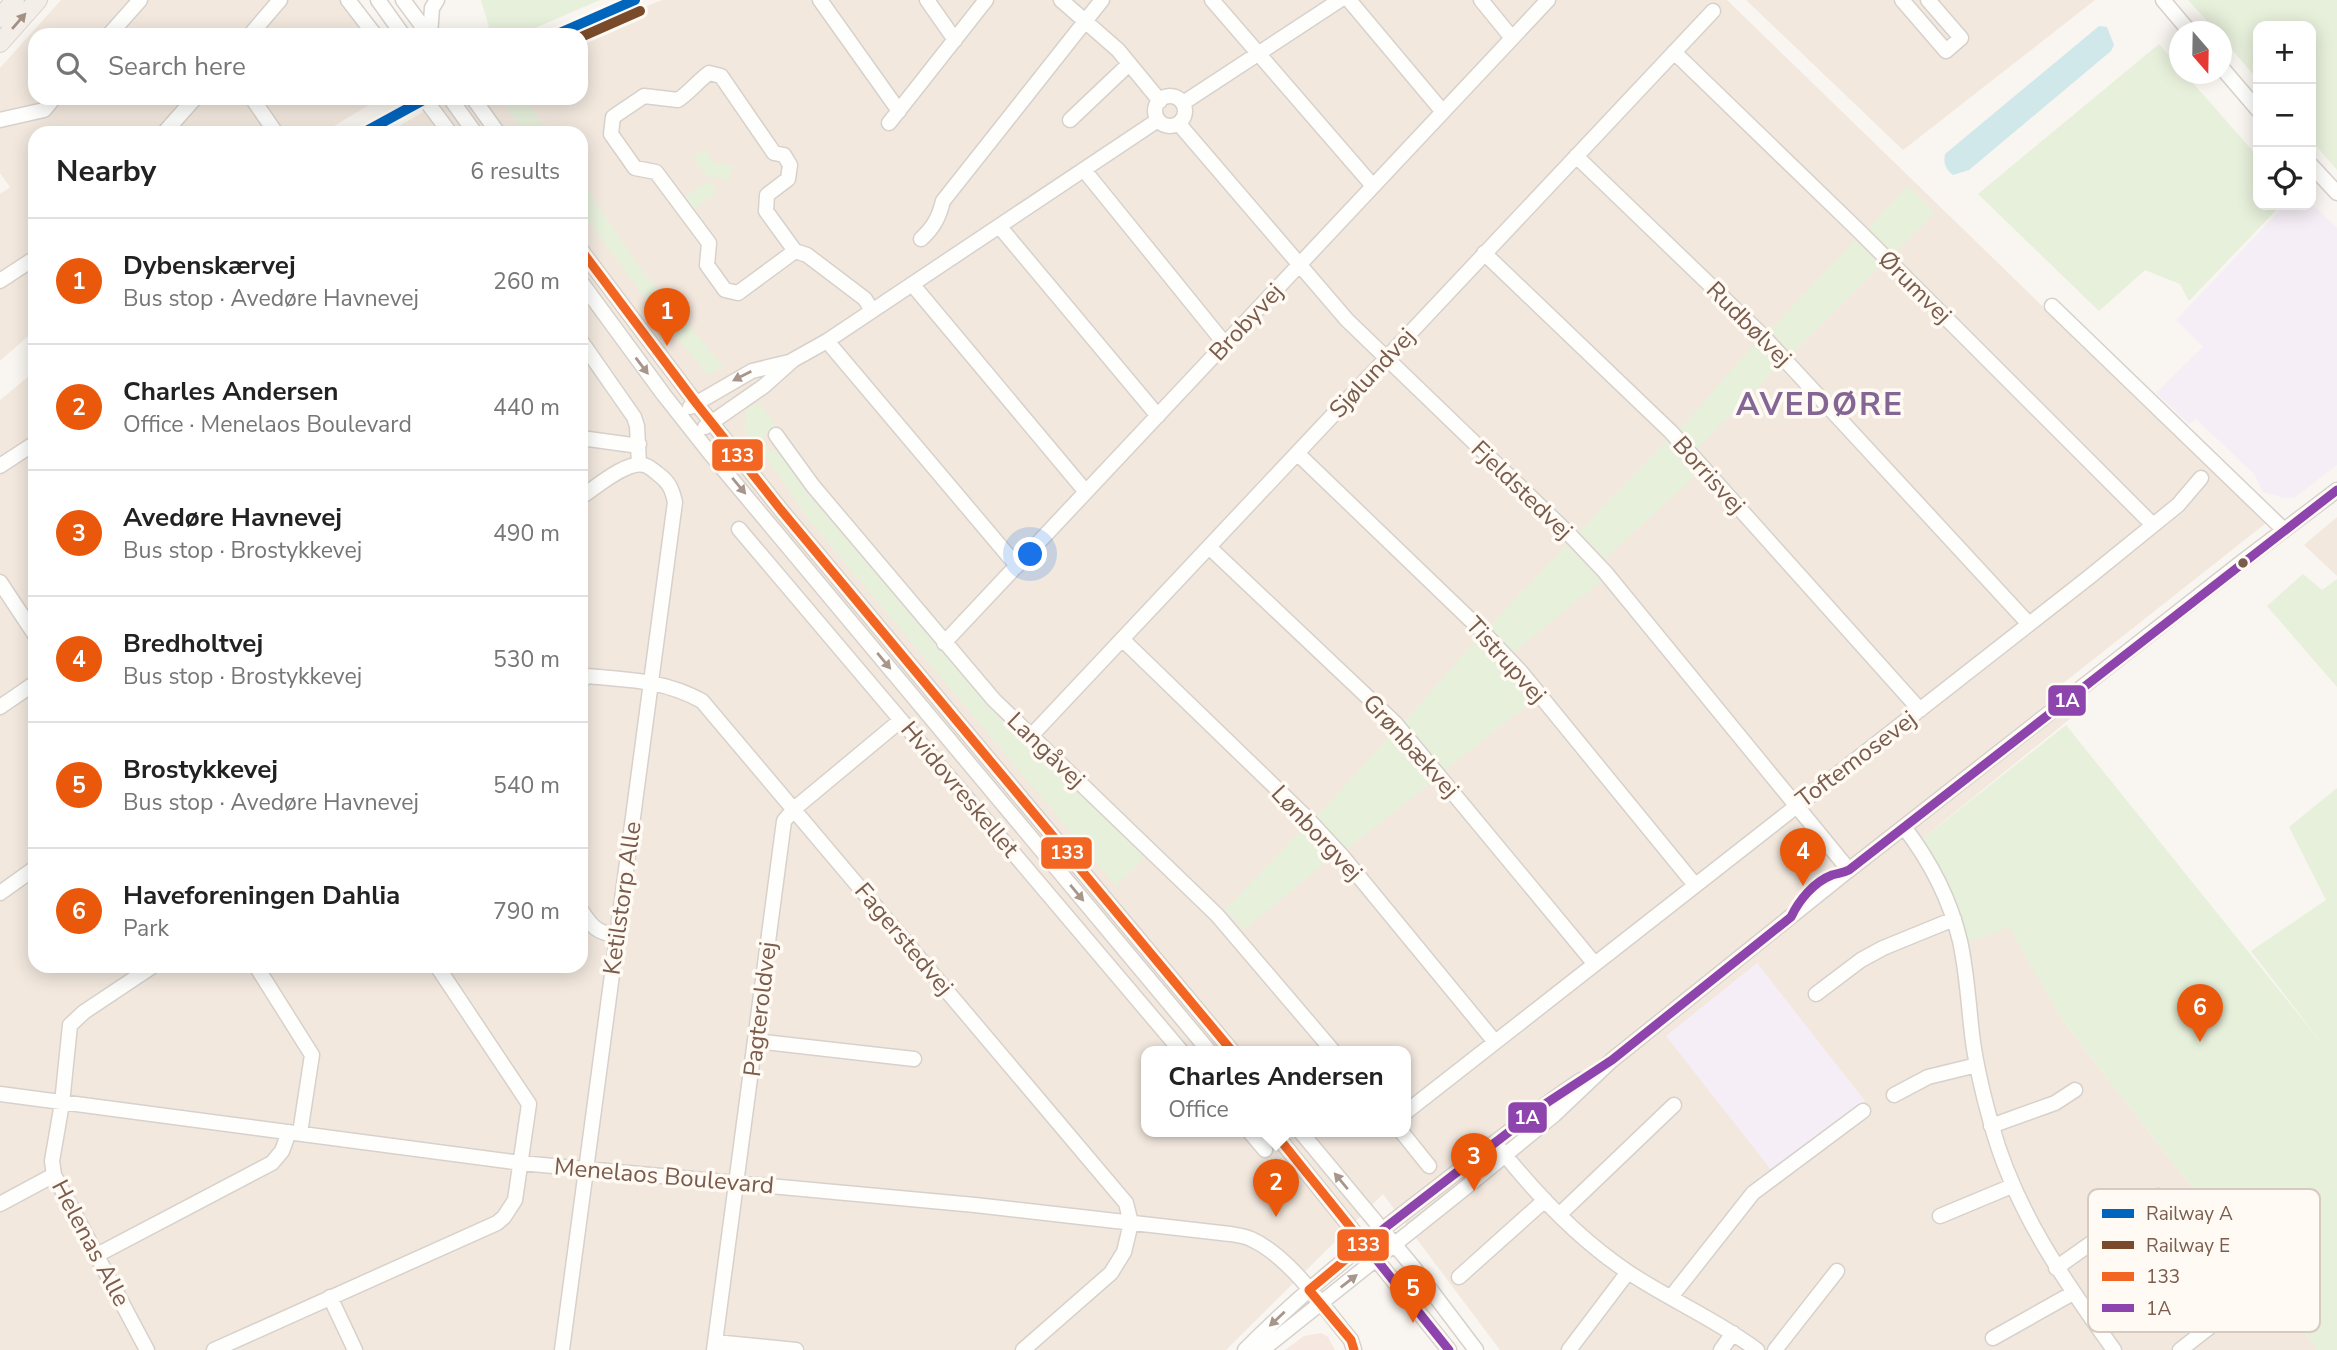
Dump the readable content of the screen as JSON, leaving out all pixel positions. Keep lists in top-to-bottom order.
{
  "streets": {
    "street": [
      "Ørumvej",
      "Brobyvej",
      "Rudbølvej",
      "Sjølundvej",
      "Borrisvej",
      "Fjeldstedvej",
      "Tistrupvej",
      "Grønbækvej",
      "Langåvej",
      "Toftemosevej",
      "Hvidovreskellet",
      "Lønborgvej",
      "Ketilstorp Alle",
      "Fagerstedvej",
      "Pagteroldvej",
      "Menelaos Boulevard",
      "Helenas Alle"
    ]
  },
  "crossings": [
    ["Ørumvej", "Sjølundvej"],
    ["Ørumvej", "Toftemosevej"],
    ["Brobyvej", "Fjeldstedvej"],
    ["Brobyvej", "Langåvej"],
    ["Rudbølvej", "Sjølundvej"],
    ["Rudbølvej", "Toftemosevej"],
    ["Sjølundvej", "Borrisvej"],
    ["Sjølundvej", "Fjeldstedvej"],
    ["Sjølundvej", "Tistrupvej"],
    ["Sjølundvej", "Grønbækvej"],
    ["Sjølundvej", "Langåvej"],
    ["Sjølundvej", "Lønborgvej"],
    ["Borrisvej", "Toftemosevej"],
    ["Fjeldstedvej", "Toftemosevej"],
    ["Tistrupvej", "Toftemosevej"],
    ["Grønbækvej", "Toftemosevej"],
    ["Toftemosevej", "Lønborgvej"],
    ["Hvidovreskellet", "Pagteroldvej"],
    ["Ketilstorp Alle", "Fagerstedvej"],
    ["Ketilstorp Alle", "Menelaos Boulevard"],
    ["Fagerstedvej", "Pagteroldvej"],
    ["Fagerstedvej", "Menelaos Boulevard"],
    ["Pagteroldvej", "Menelaos Boulevard"],
    ["Menelaos Boulevard", "Helenas Alle"]
  ],
  "districts": ["AVEDØRE"],
  "lines": [
    "rail line A",
    "rail line E",
    "transit line 133",
    "transit line 1A"
  ],
  "legend": [
    "Railway A",
    "Railway E",
    "133",
    "1A"
  ],
  "north": "bottom",
  "page": {
    "map_buttons": ["+", "−"],
    "search": "Search here",
    "heading": ["Nearby", "6 results"],
    "list": [
      {
        "mark": "1",
        "name": "Dybenskærvej",
        "note": "Bus stop · Avedøre Havnevej",
        "value": "260 m"
      },
      {
        "mark": "2",
        "name": "Charles Andersen",
        "note": "Office · Menelaos Boulevard",
        "value": "440 m"
      },
      {
        "mark": "3",
        "name": "Avedøre Havnevej",
        "note": "Bus stop · Brostykkevej",
        "value": "490 m"
      },
      {
        "mark": "4",
        "name": "Bredholtvej",
        "note": "Bus stop · Brostykkevej",
        "value": "530 m"
      },
      {
        "mark": "5",
        "name": "Brostykkevej",
        "note": "Bus stop · Avedøre Havnevej",
        "value": "540 m"
      },
      {
        "mark": "6",
        "name": "Haveforeningen Dahlia",
        "note": "Park",
        "value": "790 m"
      }
    ],
    "pins": [
      "1",
      "4",
      "6",
      "3",
      "2",
      "5"
    ],
    "popup": ["Charles Andersen", "Office"]
  }
}
